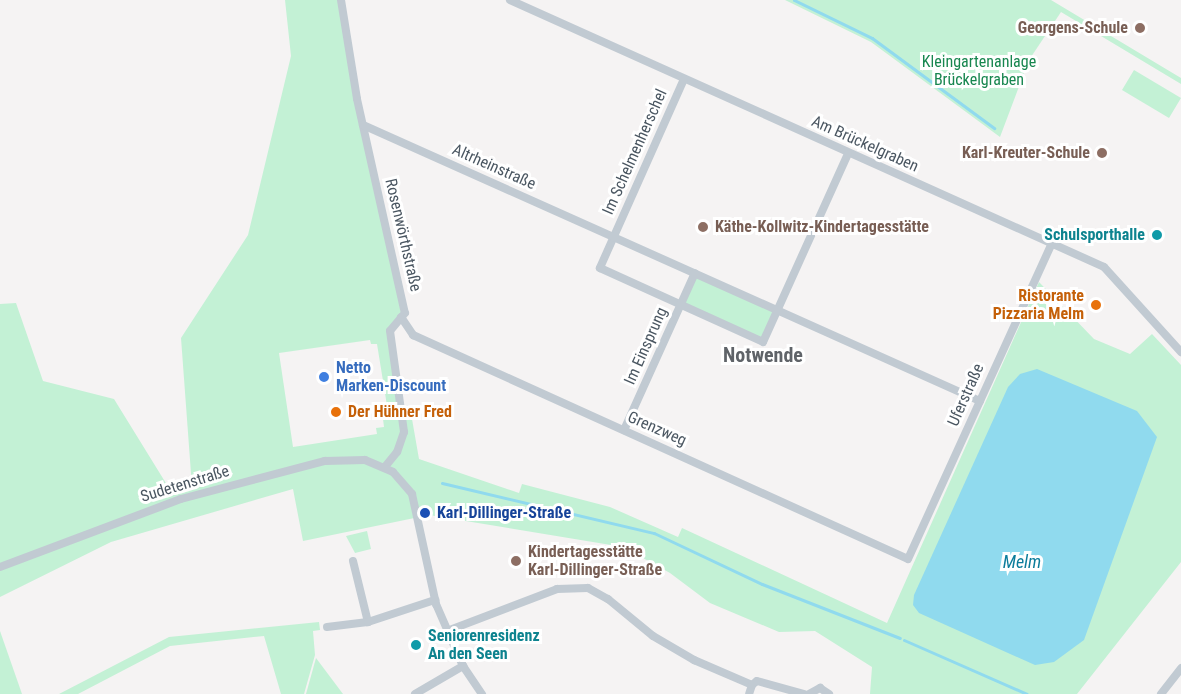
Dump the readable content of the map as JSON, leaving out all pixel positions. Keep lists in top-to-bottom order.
{
  "streets": {
    "street": [
      "Am Brückelgraben",
      "Im Schelmenherschel",
      "Altrheinstraße",
      "Rosenwörthstraße",
      "Im Einsprung",
      "Uferstraße",
      "Grenzweg",
      "Sudetenstraße"
    ]
  },
  "crossings": [
    ["Am Brückelgraben", "Im Schelmenherschel"],
    ["Am Brückelgraben", "Uferstraße"],
    ["Im Schelmenherschel", "Altrheinstraße"],
    ["Altrheinstraße", "Rosenwörthstraße"],
    ["Altrheinstraße", "Im Einsprung"],
    ["Altrheinstraße", "Uferstraße"],
    ["Rosenwörthstraße", "Grenzweg"],
    ["Rosenwörthstraße", "Sudetenstraße"],
    ["Im Einsprung", "Grenzweg"],
    ["Uferstraße", "Grenzweg"]
  ],
  "districts": ["Notwende"],
  "water": ["Melm"],
  "parks": ["Kleingartenanlage Brückelgraben"],
  "places": [
    "Georgens-Schule",
    "Karl-Kreuter-Schule",
    "Käthe-Kollwitz-Kindertagesstätte",
    "Schulsporthalle",
    "Ristorante Pizzaria Melm",
    "Netto Marken-Discount",
    "Der Hühner Fred",
    "Karl-Dillinger-Straße",
    "Kindertagesstätte Karl-Dillinger-Straße",
    "Seniorenresidenz An den Seen"
  ]
}
